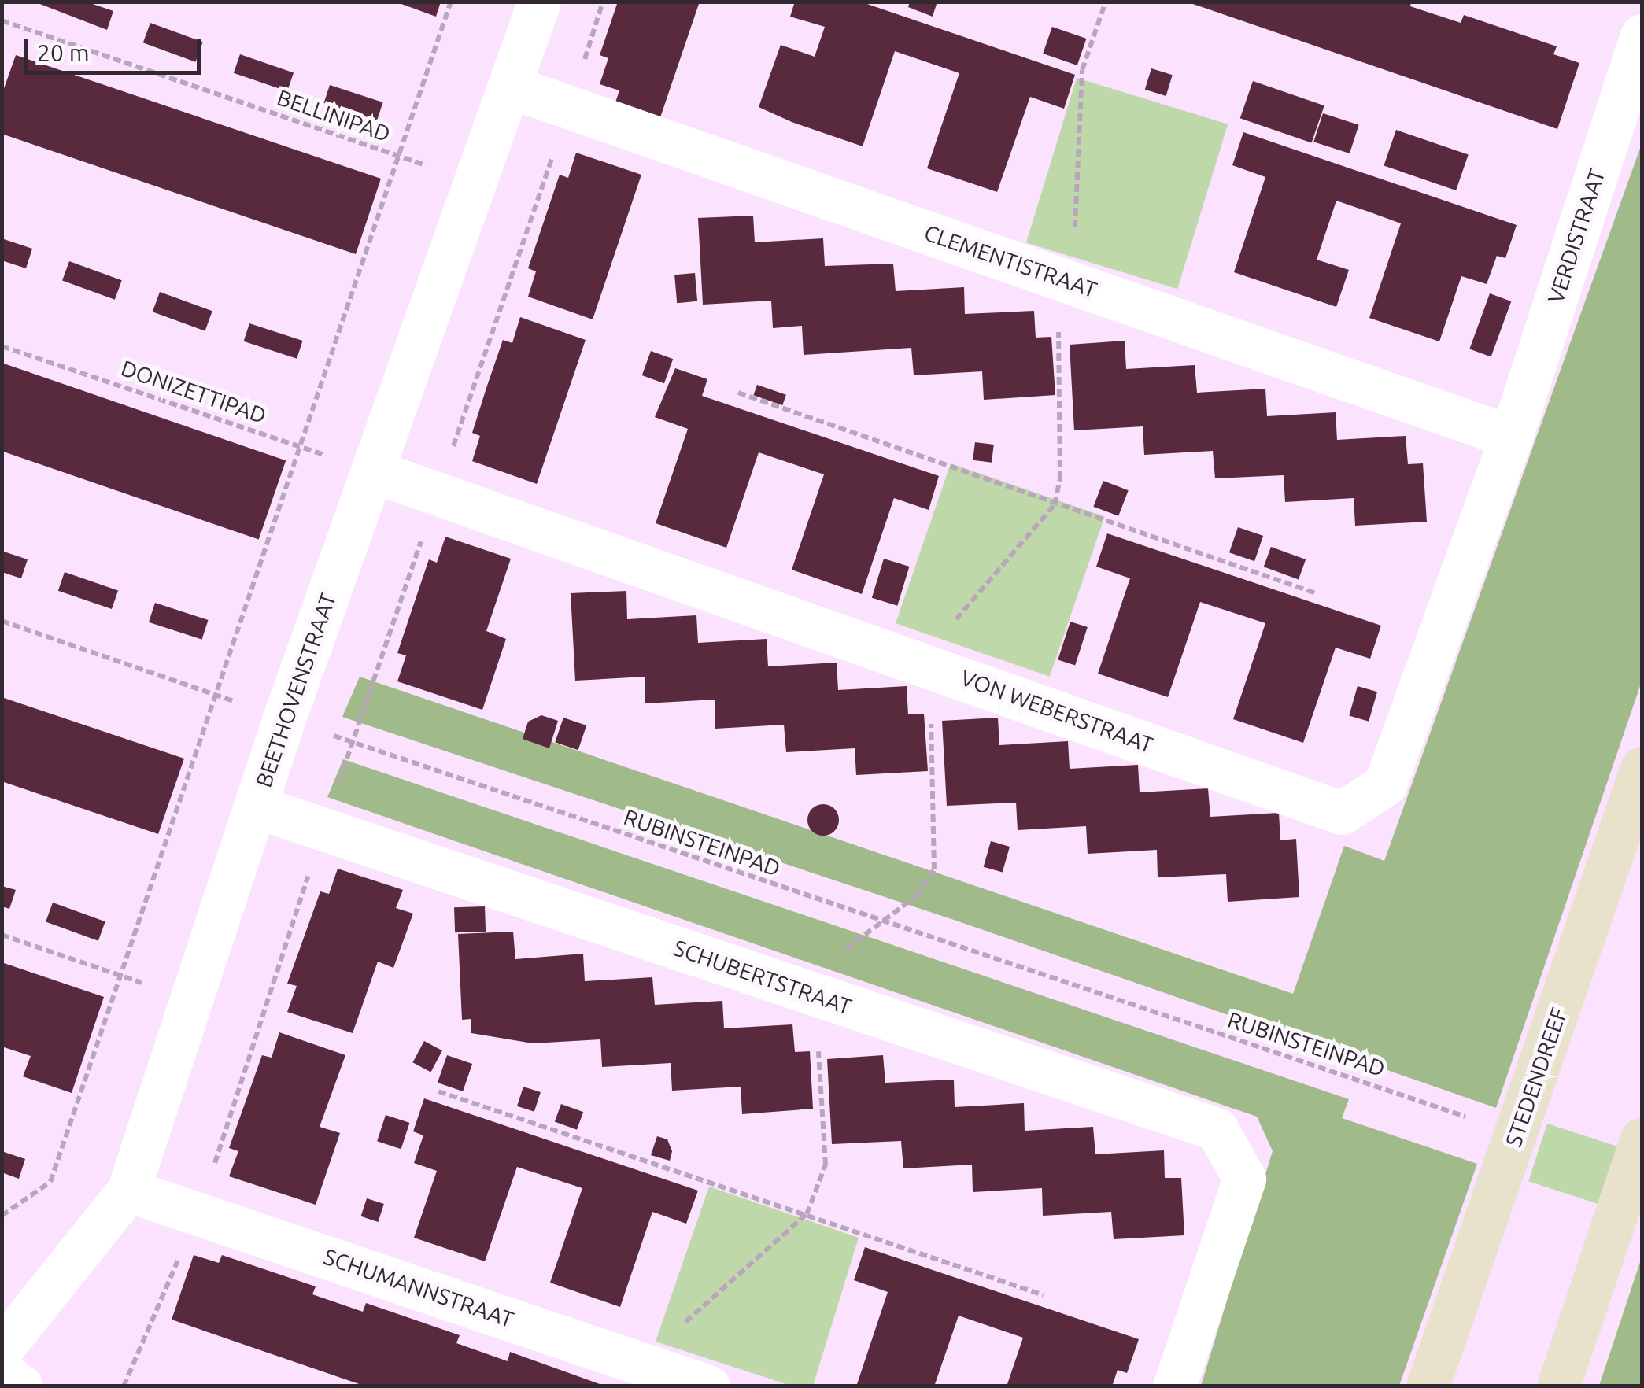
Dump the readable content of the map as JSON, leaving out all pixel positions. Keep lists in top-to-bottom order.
{
  "streets": {
    "main road": ["STEDENDREEF"],
    "street": [
      "VERDISTRAAT",
      "CLEMENTISTRAAT",
      "BEETHOVENSTRAAT",
      "VON WEBERSTRAAT",
      "SCHUBERTSTRAAT",
      "SCHUMANNSTRAAT"
    ],
    "path": ["BELLINIPAD", "DONIZETTIPAD", "RUBINSTEINPAD"]
  },
  "crossings": [
    ["BELLINIPAD", "BEETHOVENSTRAAT"],
    ["VERDISTRAAT", "CLEMENTISTRAAT"],
    ["VERDISTRAAT", "VON WEBERSTRAAT"],
    ["CLEMENTISTRAAT", "BEETHOVENSTRAAT"],
    ["CLEMENTISTRAAT", "VON WEBERSTRAAT"],
    ["DONIZETTIPAD", "BEETHOVENSTRAAT"],
    ["DONIZETTIPAD", "VON WEBERSTRAAT"],
    ["BEETHOVENSTRAAT", "VON WEBERSTRAAT"],
    ["BEETHOVENSTRAAT", "RUBINSTEINPAD"],
    ["BEETHOVENSTRAAT", "SCHUBERTSTRAAT"],
    ["BEETHOVENSTRAAT", "SCHUMANNSTRAAT"]
  ],
  "scale_bar": "20 m"
}
